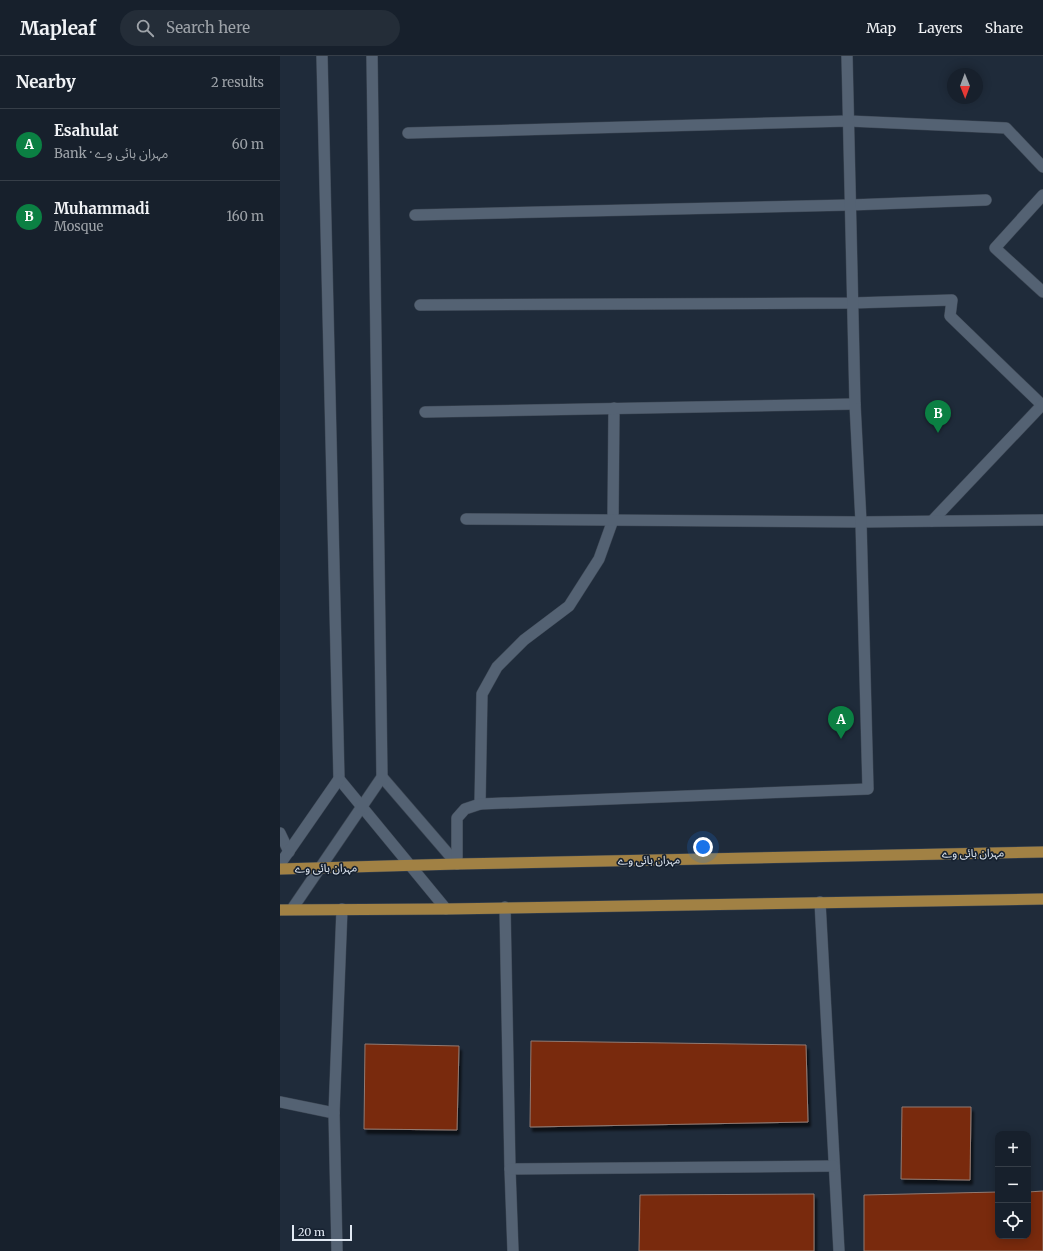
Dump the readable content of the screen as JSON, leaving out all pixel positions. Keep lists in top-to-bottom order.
{
  "streets": {
    "main road": ["مہران ہائی وے"]
  },
  "scale_bar": "20 m",
  "north": "bottom",
  "page": {
    "header": "Mapleaf",
    "search": "Search here",
    "nav": ["Map", "Layers", "Share"],
    "heading": ["Nearby", "2 results"],
    "list": [
      {
        "mark": "A",
        "name": "Esahulat",
        "note": "Bank · مہران ہائی وے",
        "value": "60 m"
      },
      {
        "mark": "B",
        "name": "Muhammadi",
        "note": "Mosque",
        "value": "160 m"
      }
    ],
    "pins": ["B", "A"],
    "map_buttons": ["+", "−"],
    "scale": "20 m"
  }
}
